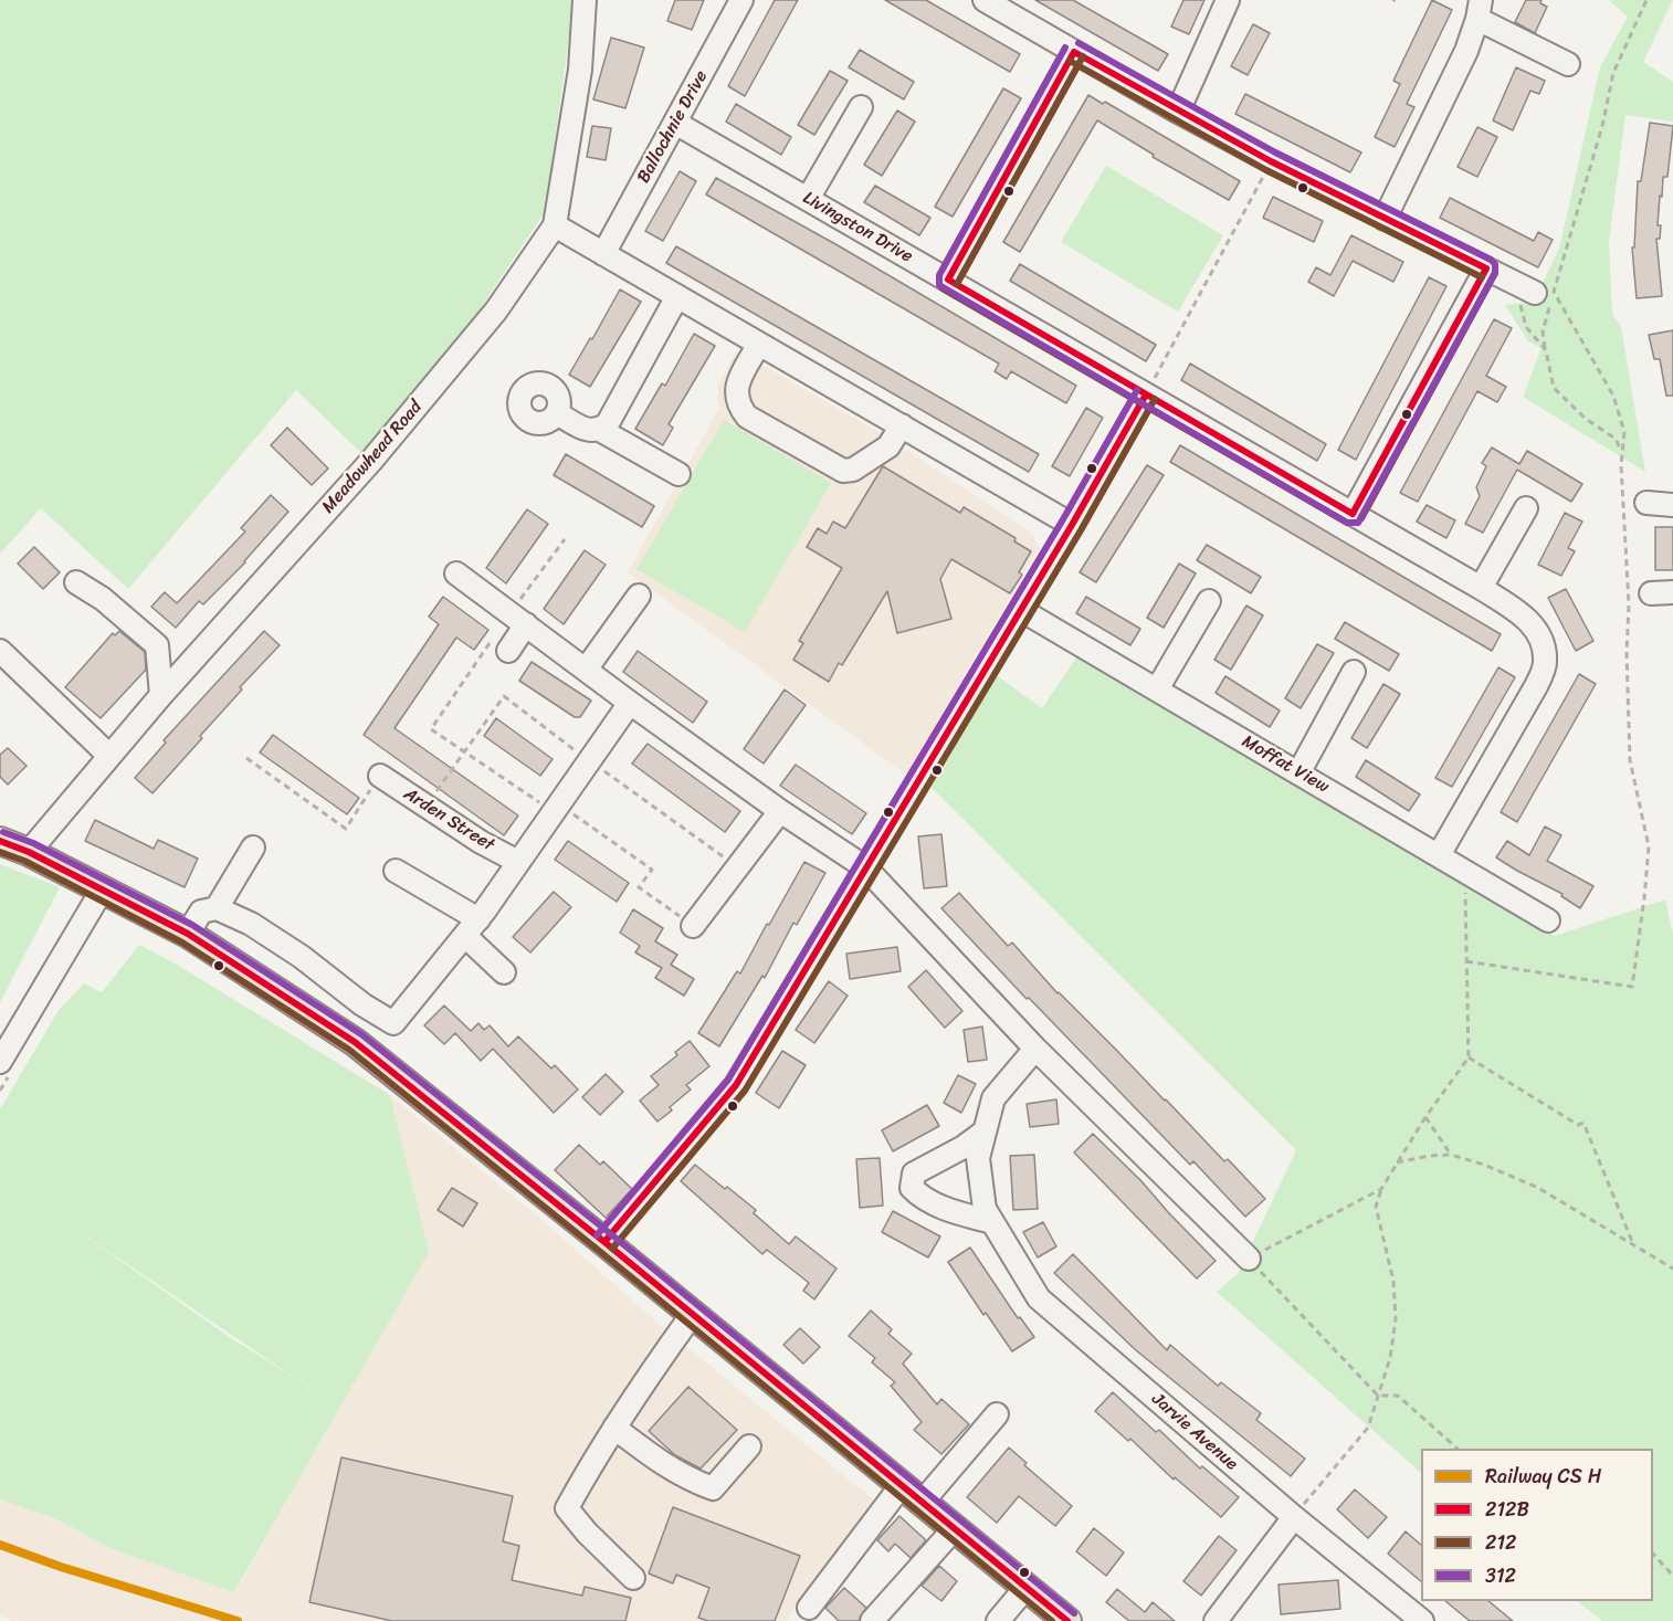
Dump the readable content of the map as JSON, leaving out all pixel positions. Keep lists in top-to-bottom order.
{
  "streets": {
    "street": [
      "Ballochnie Drive",
      "Livingston Drive",
      "Meadowhead Road",
      "Moffat View",
      "Arden Street",
      "Jarvie Avenue"
    ]
  },
  "crossings": [
    ["Ballochnie Drive", "Livingston Drive"],
    ["Livingston Drive", "Moffat View"]
  ],
  "lines": ["transit line 312", "transit line 212B", "transit line 212"],
  "legend": [
    "Railway CS H",
    "212B",
    "212",
    "312"
  ]
}
